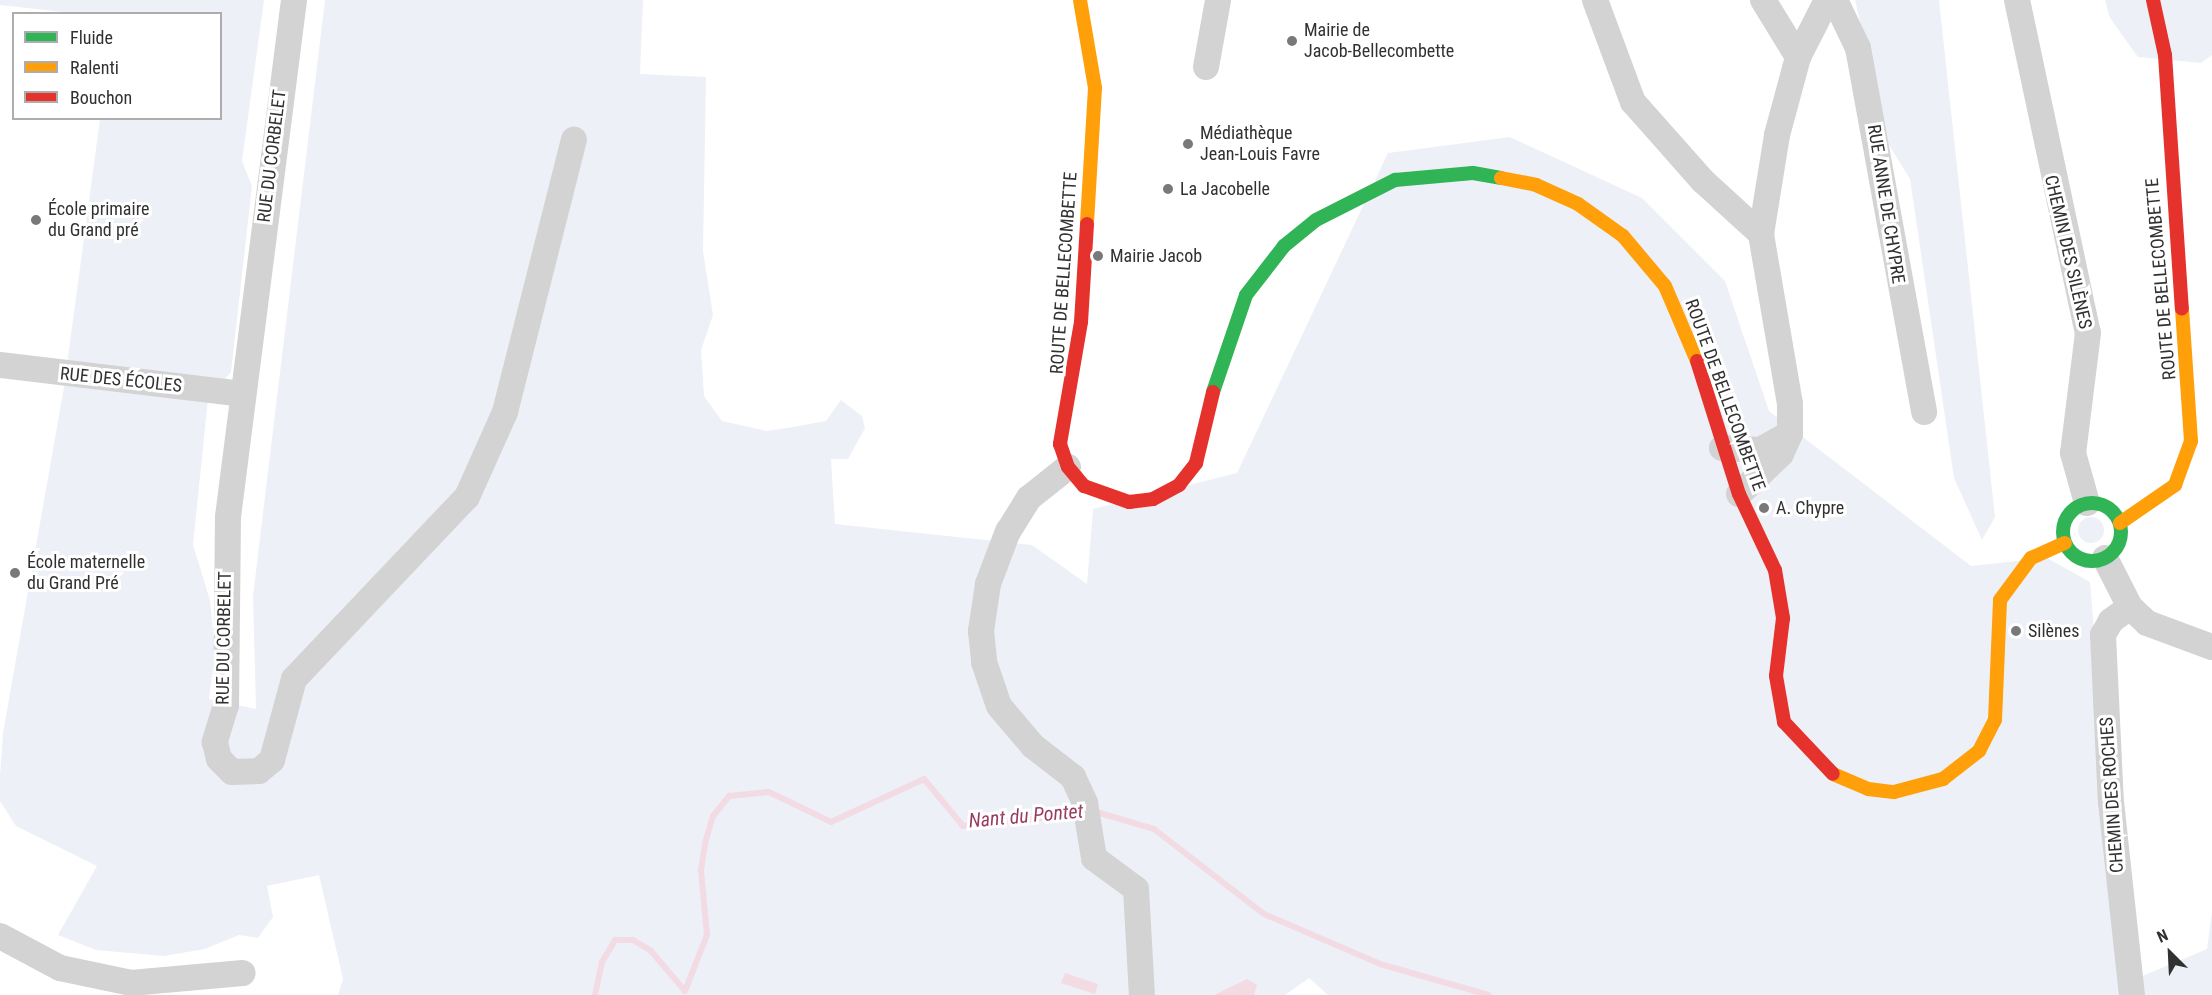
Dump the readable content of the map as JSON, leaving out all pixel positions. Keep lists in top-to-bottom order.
{
  "streets": {
    "street": [
      "RUE DU CORBELET",
      "RUE ANNE DE CHYPRE",
      "CHEMIN DES SILÈNES",
      "ROUTE DE BELLECOMBETTE",
      "RUE DES ÉCOLES",
      "CHEMIN DES ROCHES"
    ]
  },
  "crossings": [
    ["RUE DU CORBELET", "RUE DES ÉCOLES"],
    ["CHEMIN DES SILÈNES", "ROUTE DE BELLECOMBETTE"]
  ],
  "water": ["Nant du Pontet"],
  "places": [
    "Mairie de Jacob-Bellecombette",
    "Médiathèque Jean-Louis Favre",
    "La Jacobelle",
    "École primaire du Grand pré",
    "Mairie Jacob",
    "A. Chypre",
    "École maternelle du Grand Pré",
    "Silènes"
  ],
  "legend": ["Fluide", "Ralenti", "Bouchon"],
  "north": "top left"
}
